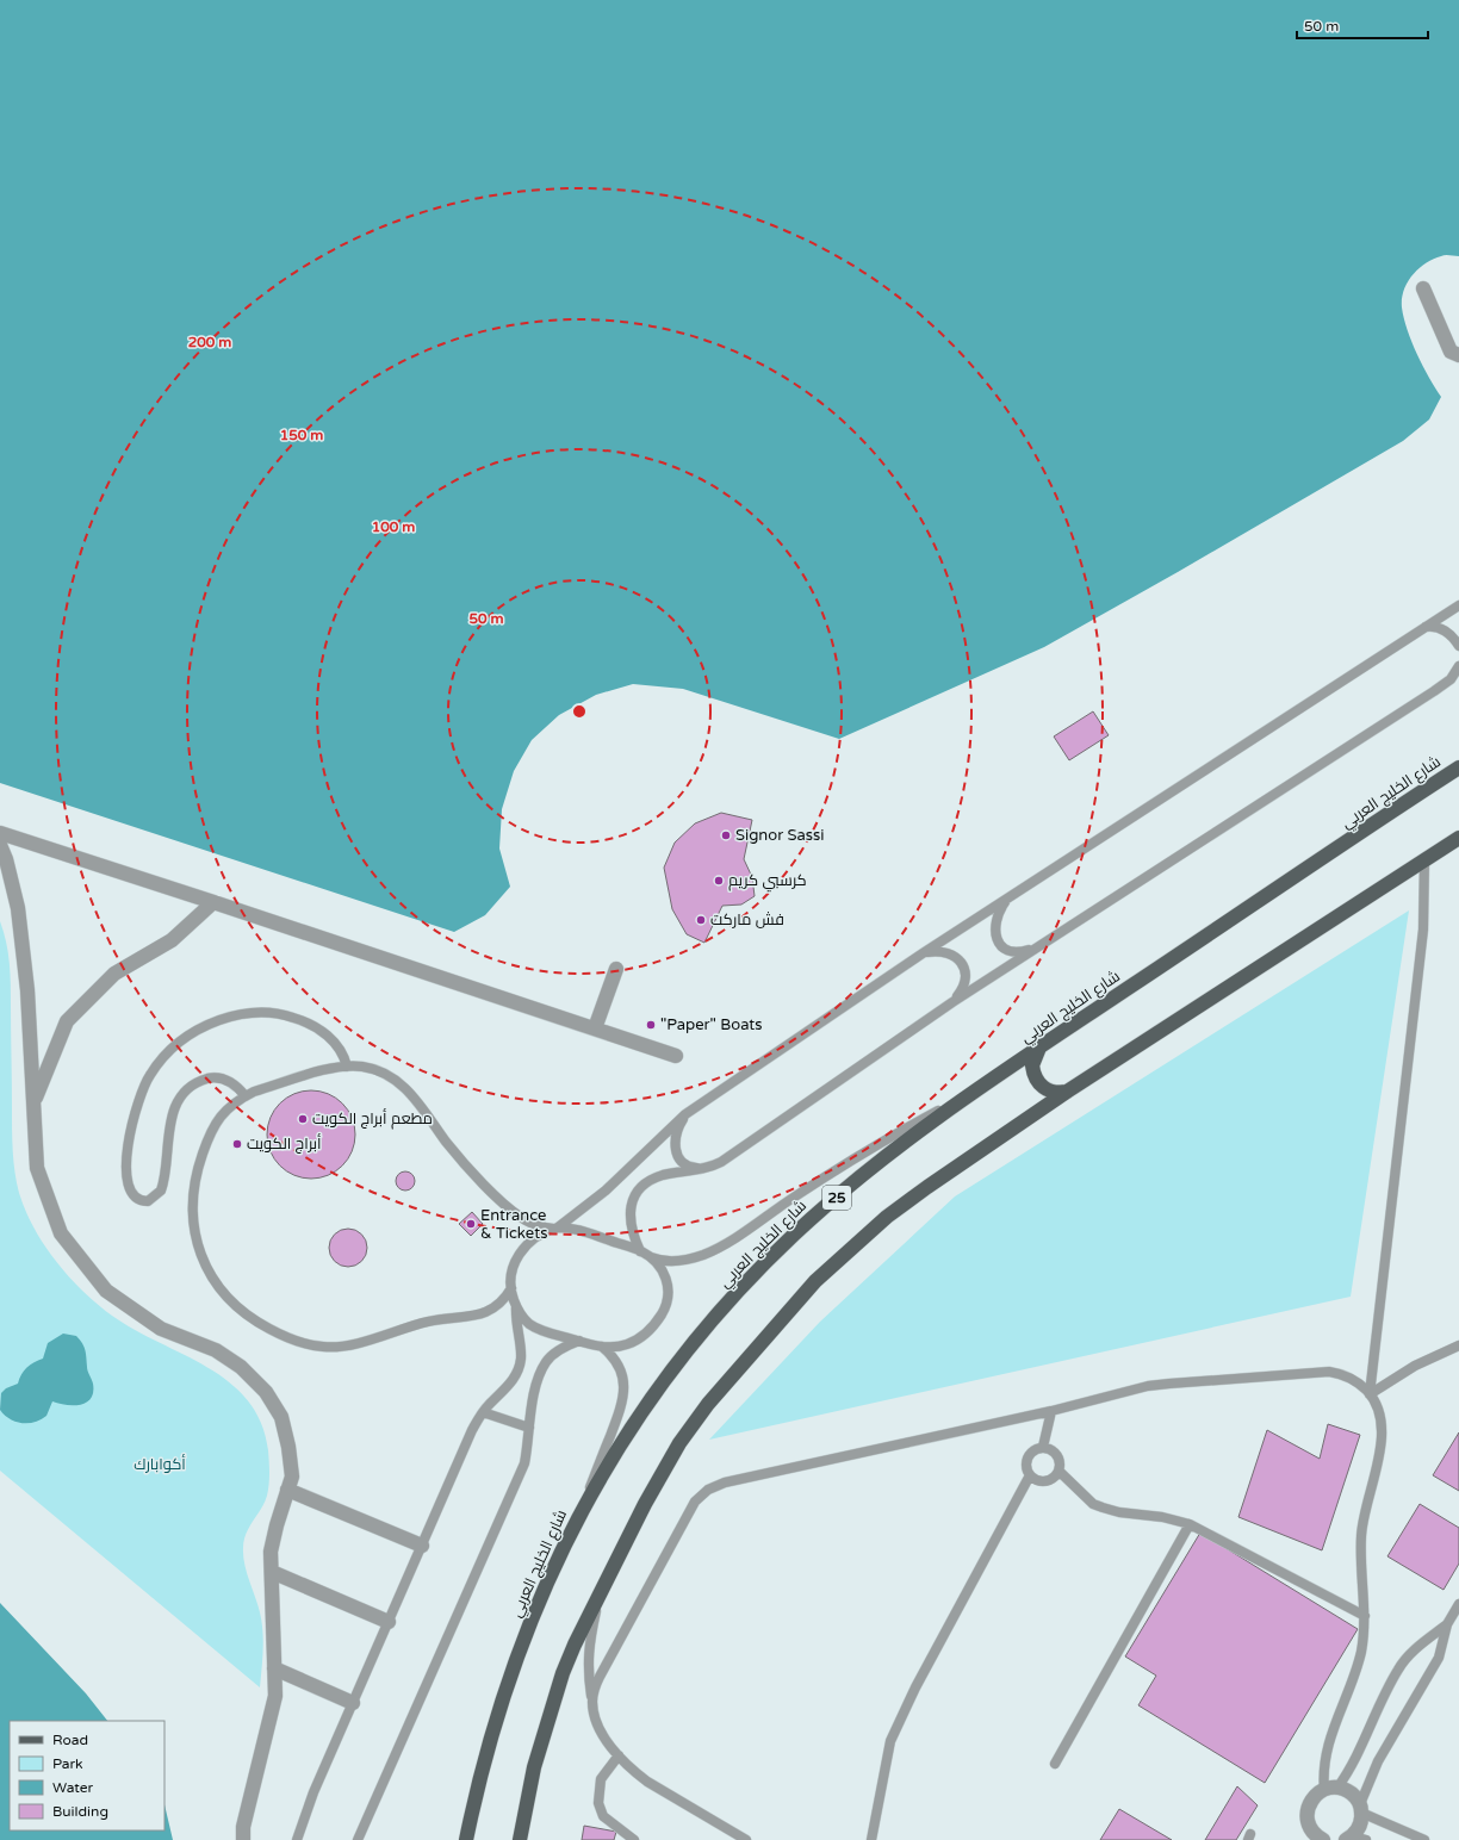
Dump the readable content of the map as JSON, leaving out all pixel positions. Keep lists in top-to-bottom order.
{
  "streets": {
    "main road": ["شارع الخليج العربي", "25"]
  },
  "parks": ["أكوابارك"],
  "places": [
    "Signor Sassi",
    "كرسبي كريم",
    "فش ماركت",
    "\"Paper\" Boats",
    "مطعم أبراج الكويت",
    "أبراج الكويت",
    "Entrance & Tickets"
  ],
  "legend": [
    "Road",
    "Park",
    "Water",
    "Building"
  ],
  "scale_bar": "50 m",
  "rings": [
    "200 m",
    "150 m",
    "100 m",
    "50 m"
  ]
}
